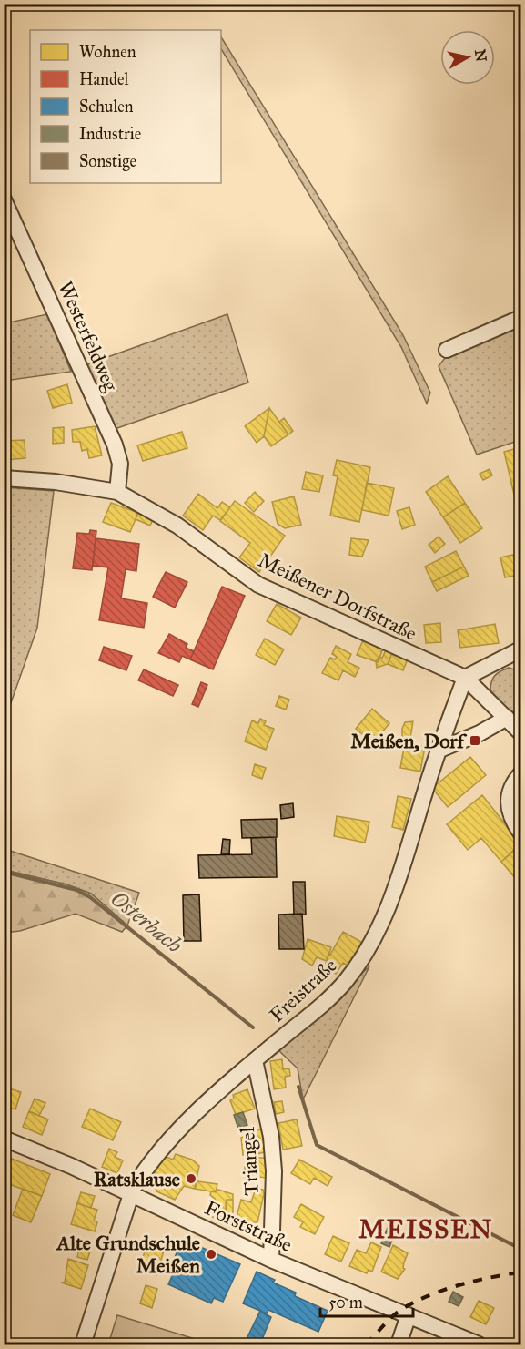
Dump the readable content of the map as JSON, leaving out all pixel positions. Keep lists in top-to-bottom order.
{
  "streets": {
    "street": [
      "Westerfeldweg",
      "Meißener Dorfstraße",
      "Freistraße",
      "Triangel",
      "Forststraße"
    ]
  },
  "crossings": [
    ["Westerfeldweg", "Meißener Dorfstraße"],
    ["Meißener Dorfstraße", "Freistraße"],
    ["Freistraße", "Triangel"],
    ["Freistraße", "Forststraße"],
    ["Triangel", "Forststraße"]
  ],
  "districts": ["MEISSEN"],
  "water": ["Osterbach"],
  "places": {
    "transit": ["Meißen, Dorf"],
    "other": ["Ratsklause", "Alte Grundschule Meißen"]
  },
  "legend": [
    "Wohnen",
    "Handel",
    "Schulen",
    "Industrie",
    "Sonstige"
  ],
  "scale_bar": "50 m",
  "north": "right"
}
